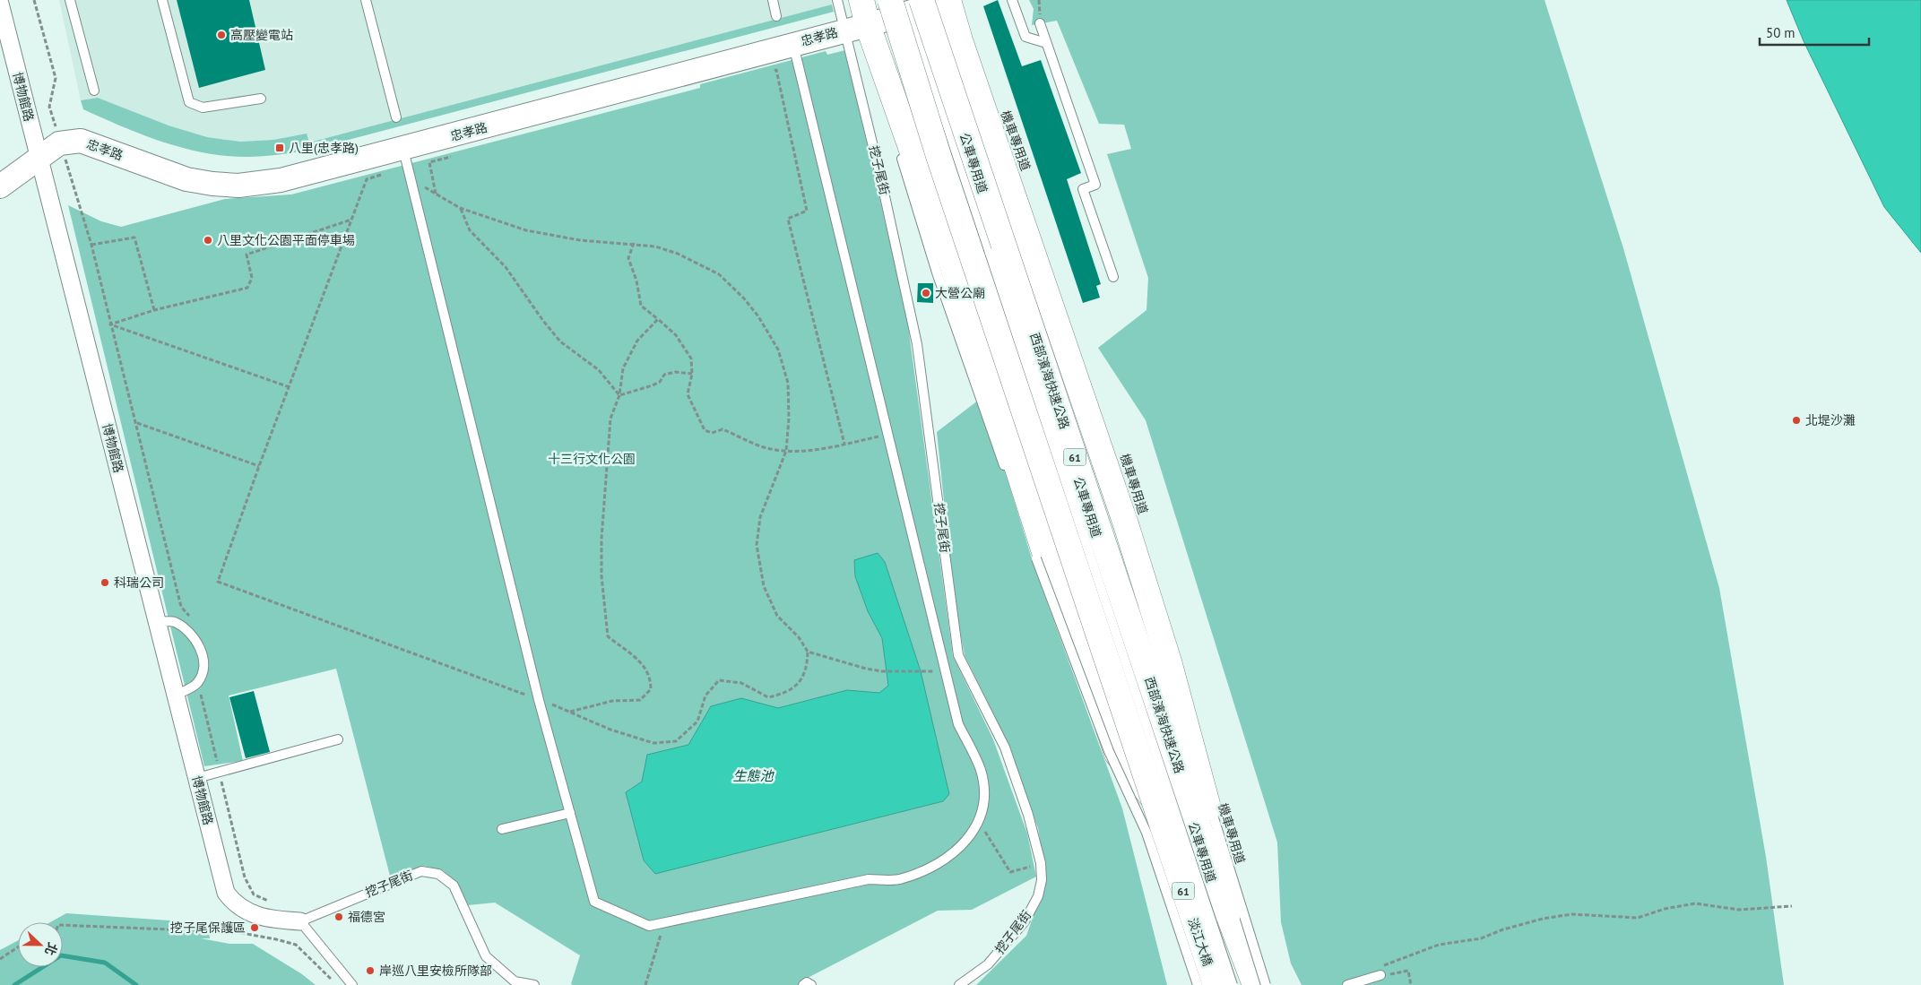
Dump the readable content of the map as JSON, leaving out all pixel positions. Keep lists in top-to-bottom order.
{
  "streets": {
    "highway": ["西部濱海快速公路", "61", "淡江大橋"],
    "street": ["忠孝路", "博物館路", "挖子尾街"],
    "lane": ["機車專用道", "公車專用道"]
  },
  "crossings": [
    ["忠孝路", "博物館路"],
    ["忠孝路", "公車專用道"],
    ["忠孝路", "挖子尾街"],
    ["忠孝路", "西部濱海快速公路"],
    ["忠孝路", "61"],
    ["博物館路", "挖子尾街"],
    ["公車專用道", "西部濱海快速公路"],
    ["公車專用道", "61"],
    ["西部濱海快速公路", "61"],
    ["61", "淡江大橋"]
  ],
  "water": ["生態池"],
  "parks": ["十三行文化公園"],
  "places": {
    "other": [
      "高壓變電站",
      "八里文化公園平面停車場",
      "大營公廟",
      "北堤沙灘",
      "科瑞公司",
      "福德宮",
      "挖子尾保護區",
      "岸巡八里安檢所隊部"
    ],
    "transit": ["八里(忠孝路)"]
  },
  "scale_bar": "50 m",
  "north": "right"
}
